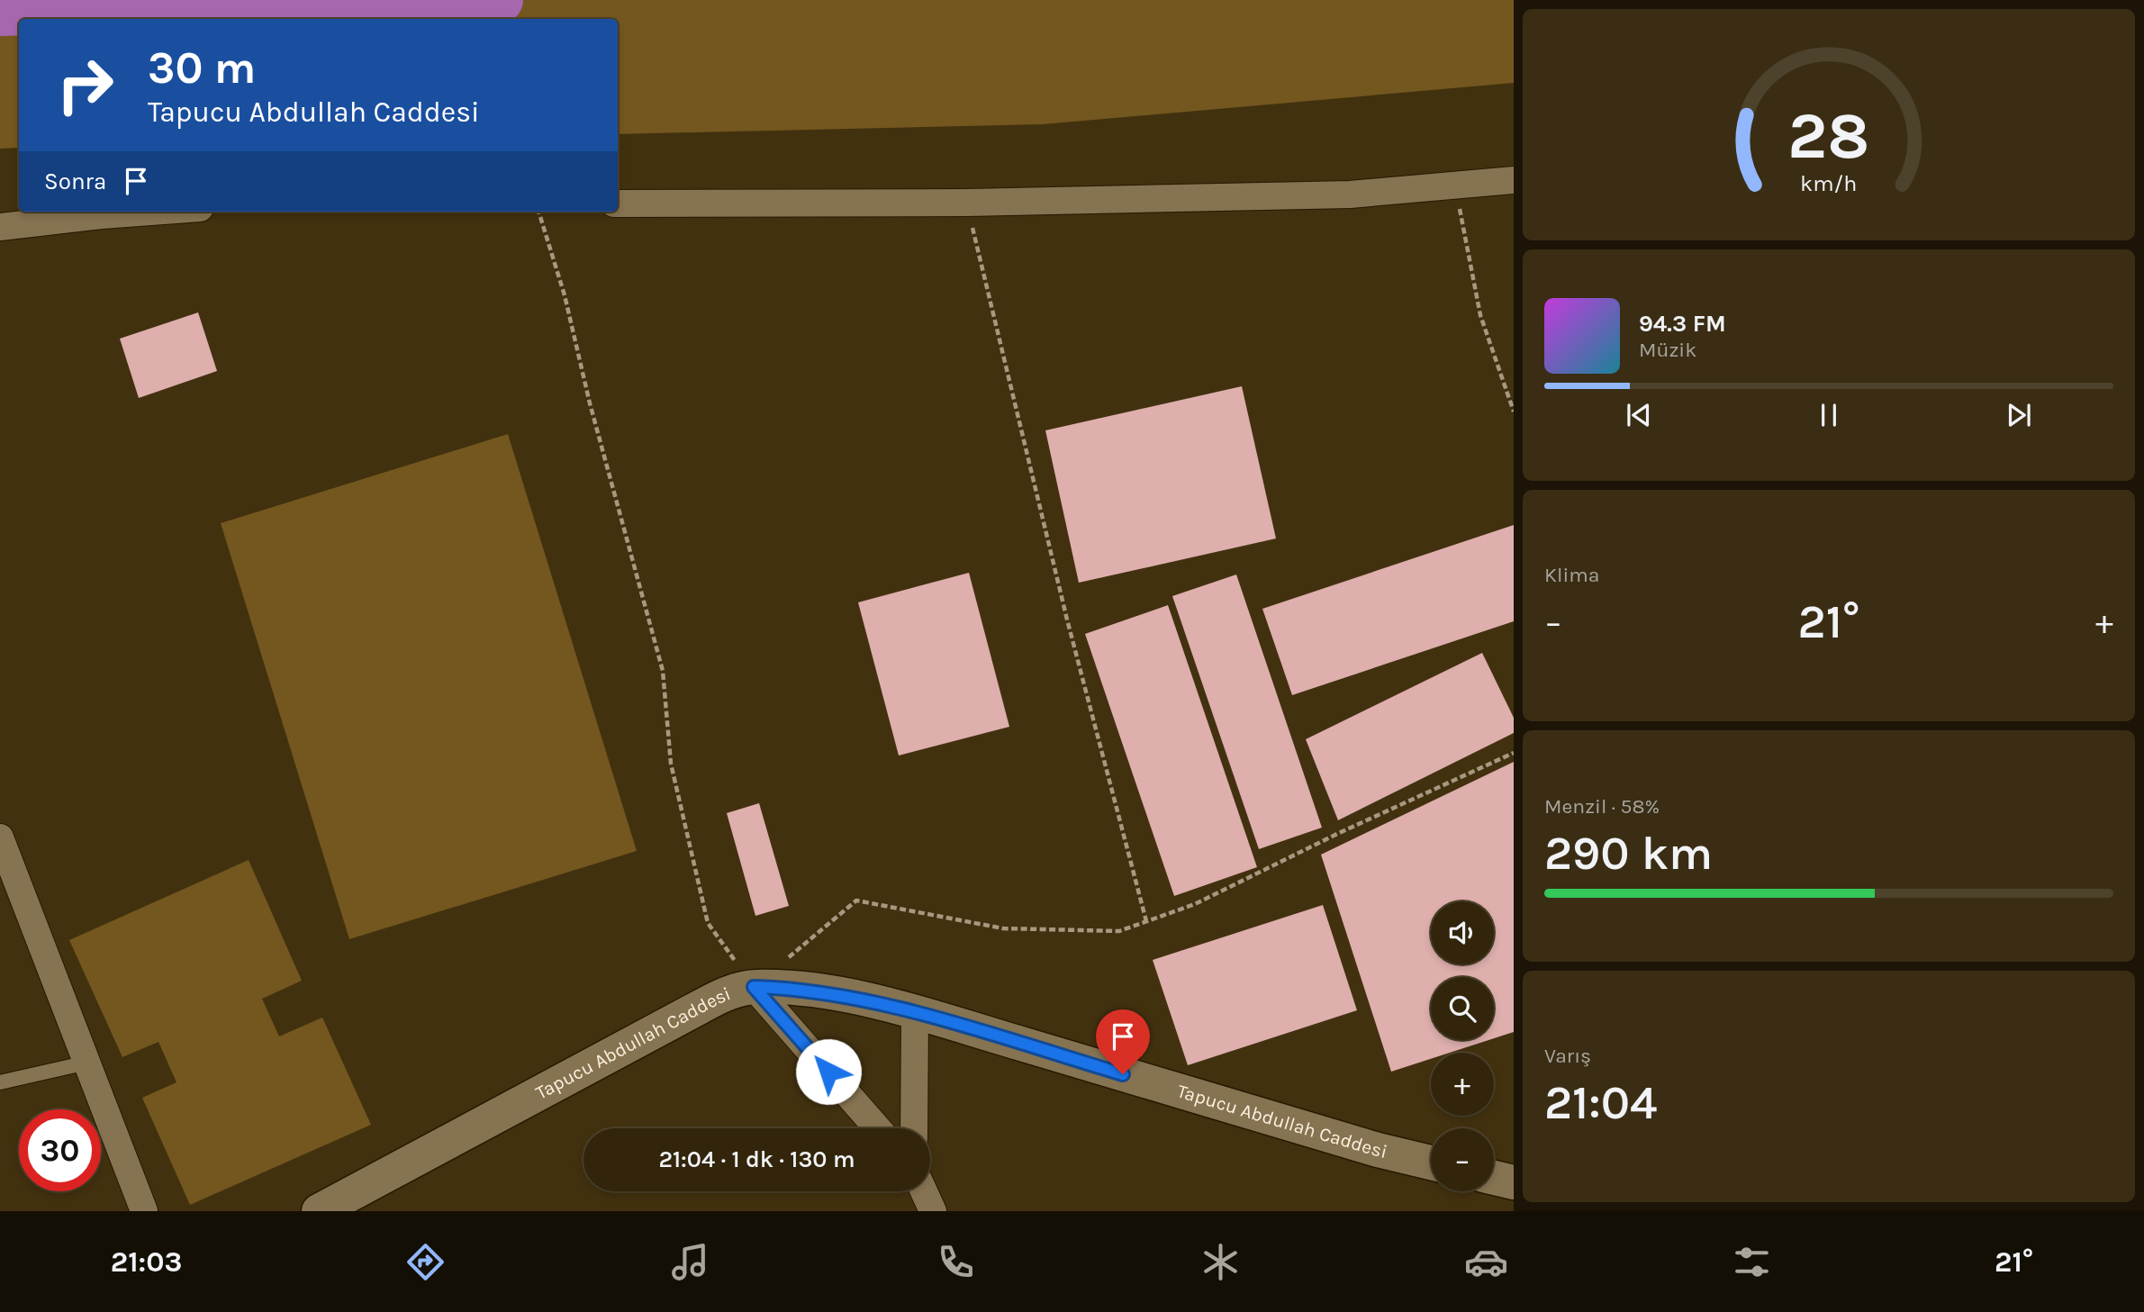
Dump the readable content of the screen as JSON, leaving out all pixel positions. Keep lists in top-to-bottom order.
{
  "streets": {
    "street": ["Tapucu Abdullah Caddesi"]
  },
  "page": {
    "turn": ["30 m", "Tapucu Abdullah Caddesi"],
    "then": "Sonra",
    "song": ["94.3 FM", "Müzik"],
    "tile": [
      "Klima",
      ["Menzil · 58%", "290 km"],
      ["Varış", "21:04"]
    ],
    "heat": ["−", "21°", "+"],
    "map_buttons": ["+", "−"],
    "limit": "30",
    "trip": "21:04 · 1 dk · 130 m",
    "tabs": ["21:03", "21°"],
    "gauge": ["28", "km/h"]
  }
}
